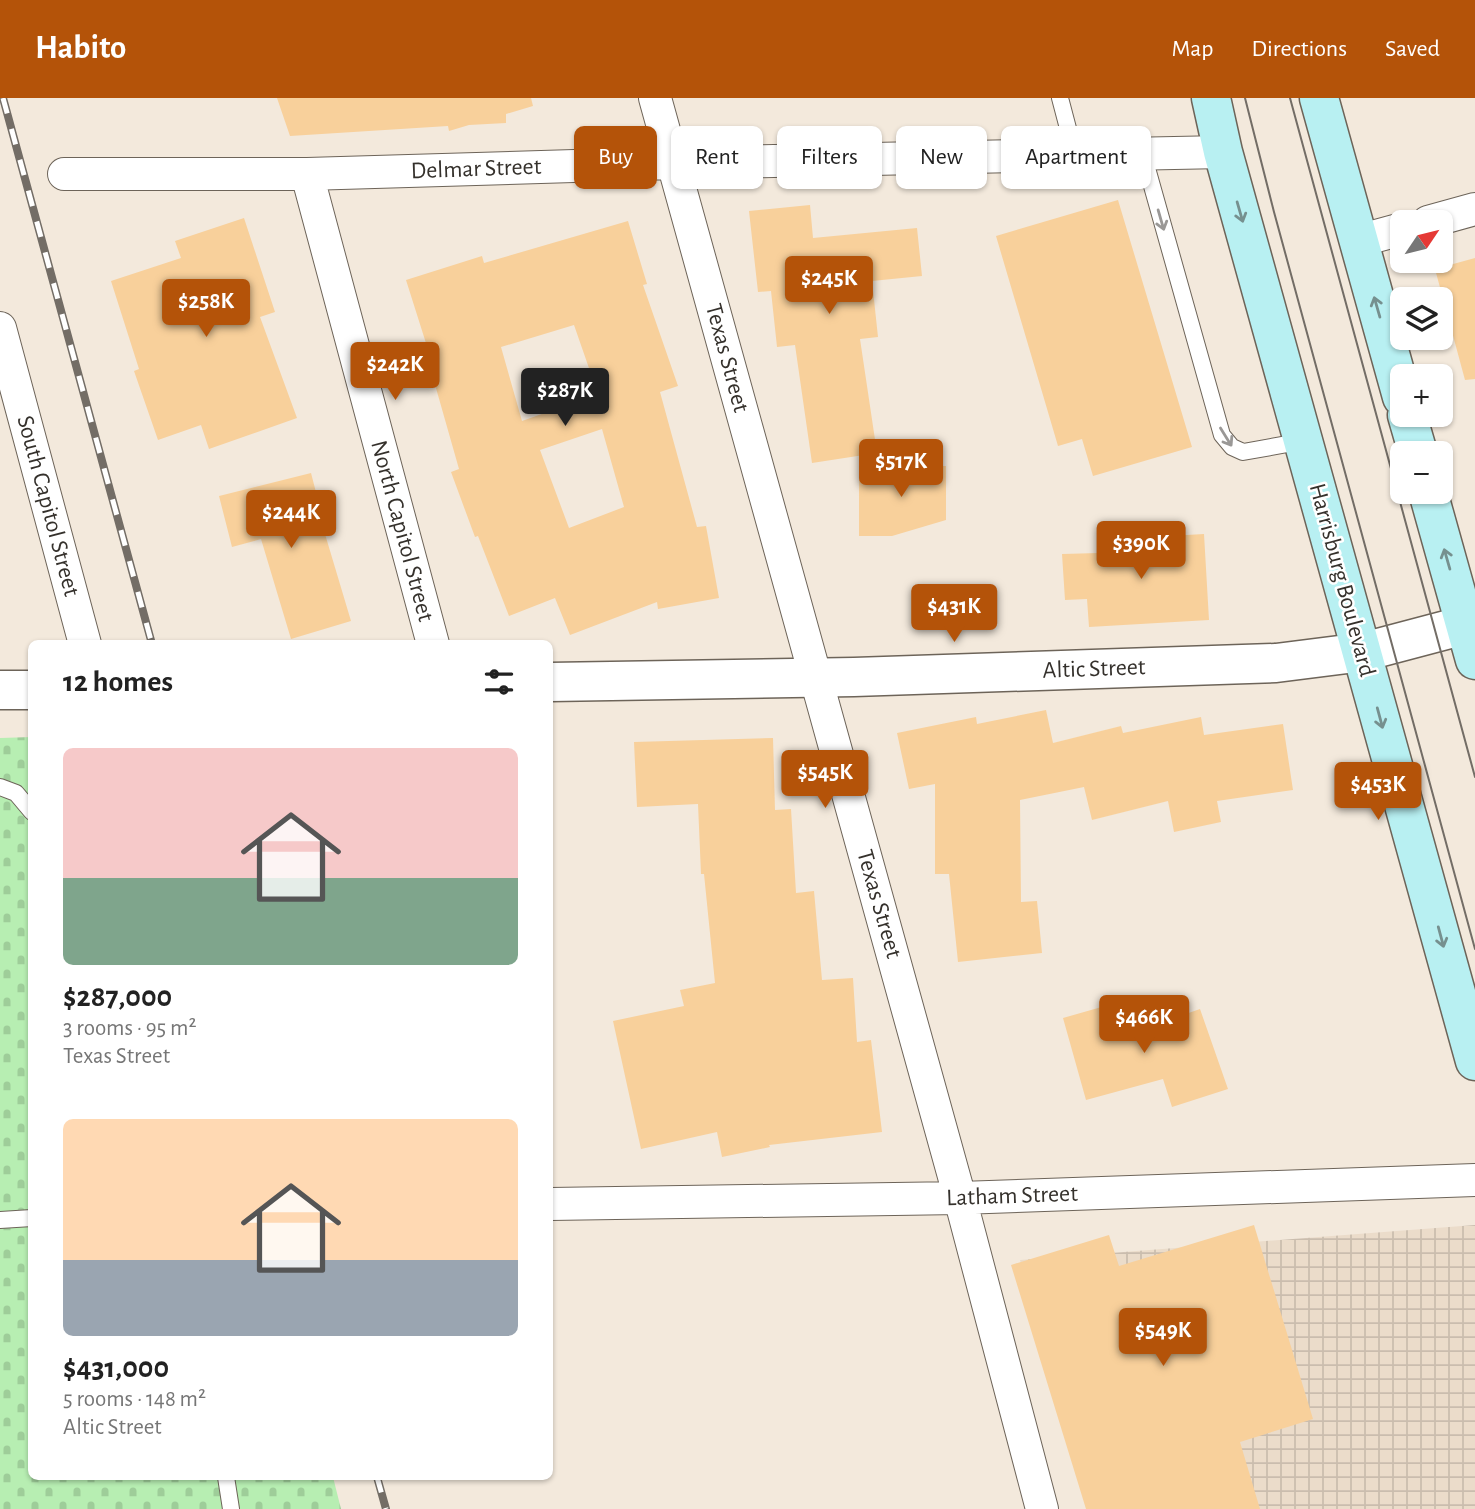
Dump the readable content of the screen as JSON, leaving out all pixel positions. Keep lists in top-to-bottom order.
{
  "streets": {
    "main road": ["Harrisburg Boulevard"],
    "street": [
      "Delmar Street",
      "Texas Street",
      "South Capitol Street",
      "North Capitol Street",
      "Altic Street",
      "Latham Street"
    ]
  },
  "crossings": [
    ["Delmar Street", "North Capitol Street"],
    ["Delmar Street", "Harrisburg Boulevard"],
    ["Texas Street", "Altic Street"],
    ["Texas Street", "Latham Street"],
    ["Harrisburg Boulevard", "Altic Street"]
  ],
  "north": "top right",
  "page": {
    "header": "Habito",
    "nav": ["Map", "Directions", "Saved"],
    "chip": [
      "Buy",
      "Rent",
      "Filters",
      "New",
      "Apartment"
    ],
    "map_buttons": ["+", "−"],
    "price": [
      "$245K",
      "$258K",
      "$242K",
      "$287K",
      "$517K",
      "$244K",
      "$390K",
      "$431K",
      "$545K",
      "$453K",
      "$466K",
      "$549K"
    ],
    "heading": "12 homes",
    "list": [
      {
        "name": "$287,000",
        "note": "3 rooms · 95 m² · Texas Street"
      },
      {
        "name": "$431,000",
        "note": "5 rooms · 148 m² · Altic Street"
      }
    ]
  }
}
